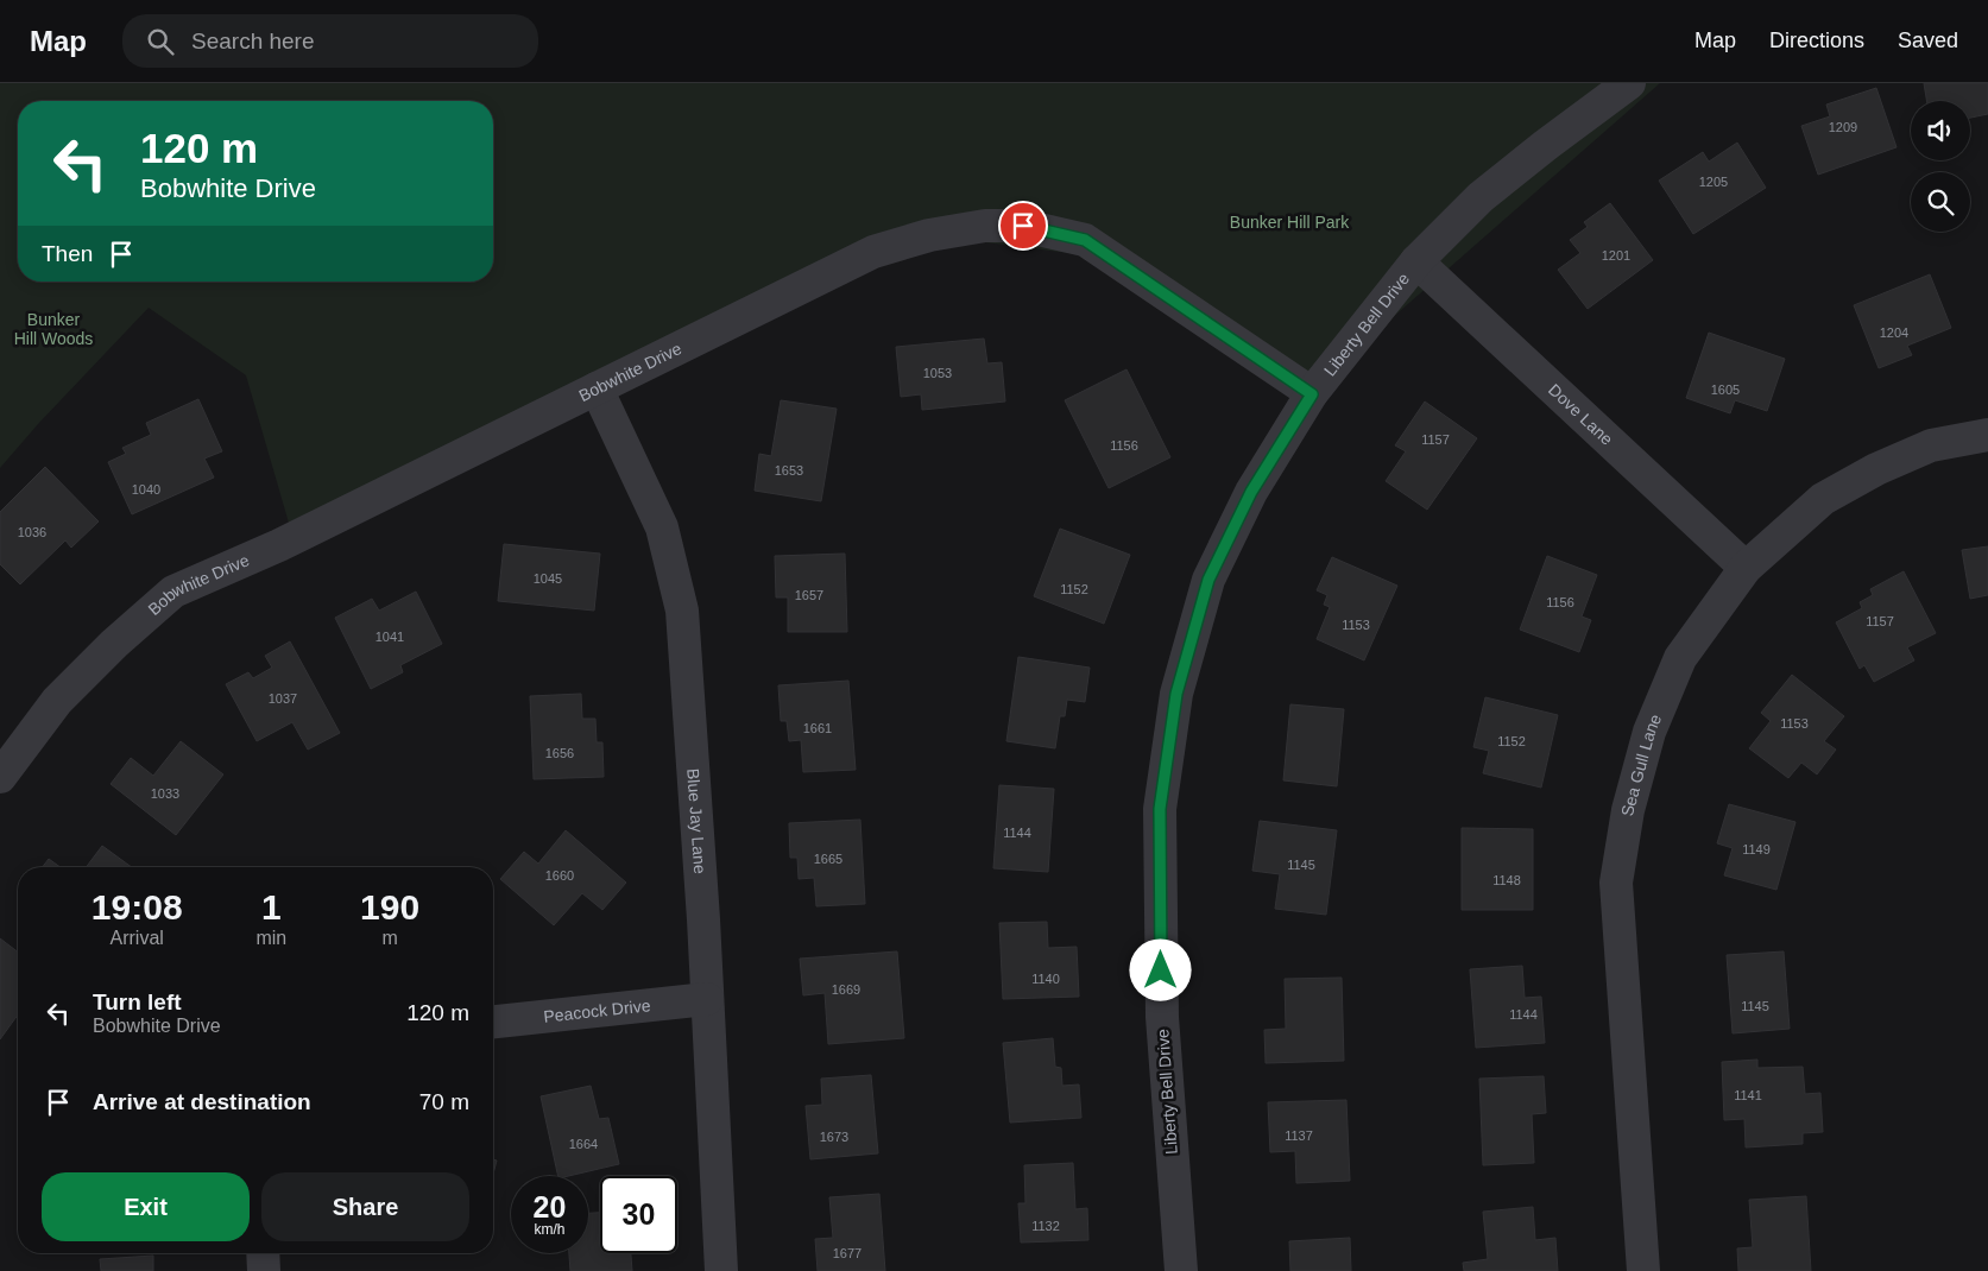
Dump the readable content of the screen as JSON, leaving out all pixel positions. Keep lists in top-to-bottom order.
{
  "streets": {
    "street": [
      "Liberty Bell Drive",
      "Bobwhite Drive",
      "Dove Lane",
      "Sea Gull Lane",
      "Blue Jay Lane",
      "Peacock Drive"
    ]
  },
  "crossings": [
    ["Liberty Bell Drive", "Bobwhite Drive"],
    ["Liberty Bell Drive", "Dove Lane"],
    ["Bobwhite Drive", "Blue Jay Lane"],
    ["Dove Lane", "Sea Gull Lane"],
    ["Blue Jay Lane", "Peacock Drive"]
  ],
  "parks": ["Bunker Hill Park", "Bunker Hill Woods"],
  "house_numbers": [
    "1209",
    "1205",
    "1201",
    "1204",
    "1053",
    "1605",
    "1157",
    "1156",
    "1653",
    "1040",
    "1036",
    "1045",
    "1152",
    "1657",
    "1156",
    "1157",
    "1153",
    "1041",
    "1037",
    "1153",
    "1661",
    "1152",
    "1656",
    "1033",
    "1144",
    "1149",
    "1665",
    "1145",
    "1660",
    "1148",
    "1140",
    "1669",
    "1145",
    "1144",
    "1141",
    "1137",
    "1673",
    "1664",
    "1132",
    "1677"
  ],
  "page": {
    "header": "Map",
    "search": "Search here",
    "nav": ["Map", "Directions", "Saved"],
    "turn": ["120 m", "Bobwhite Drive"],
    "then": "Then",
    "eta": [
      "19:08",
      "Arrival",
      "1",
      "min",
      "190",
      "m"
    ],
    "list": [
      {
        "name": "Turn left",
        "note": "Bobwhite Drive",
        "value": "120 m"
      },
      {
        "name": "Arrive at destination",
        "value": "70 m"
      }
    ],
    "buttons": ["Exit", "Share"],
    "speed": "20 km/h",
    "limit": "30"
  }
}
